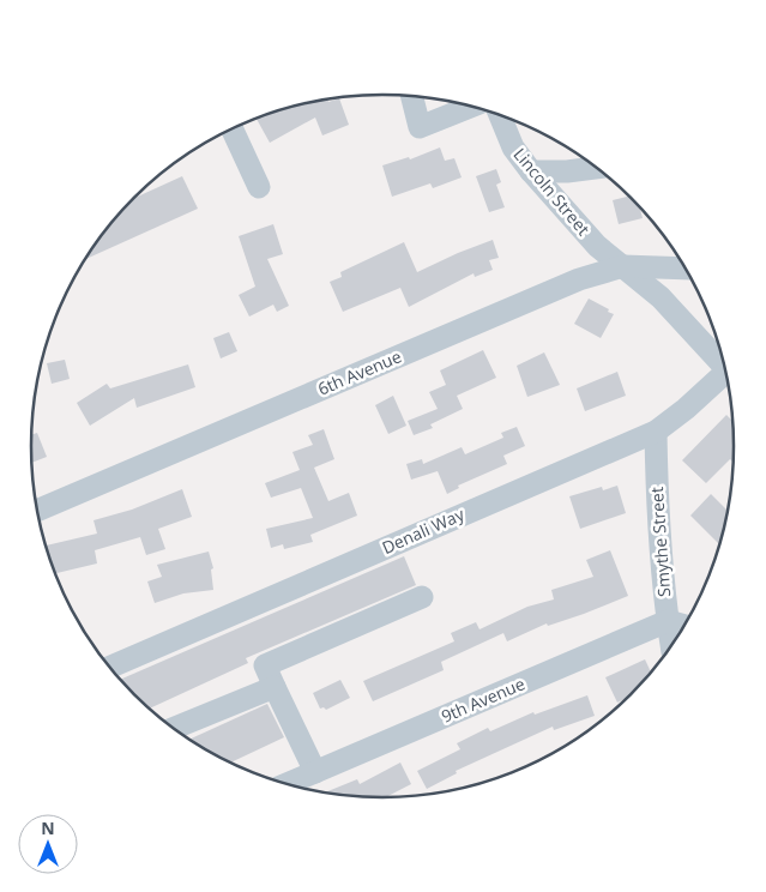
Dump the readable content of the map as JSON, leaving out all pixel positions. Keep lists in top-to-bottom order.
{
  "streets": {
    "street": [
      "Lincoln Street",
      "6th Avenue",
      "Denali Way",
      "Smythe Street",
      "9th Avenue"
    ]
  },
  "crossings": [
    ["Lincoln Street", "6th Avenue"],
    ["Denali Way", "Smythe Street"],
    ["Smythe Street", "9th Avenue"]
  ],
  "north": "top"
}
